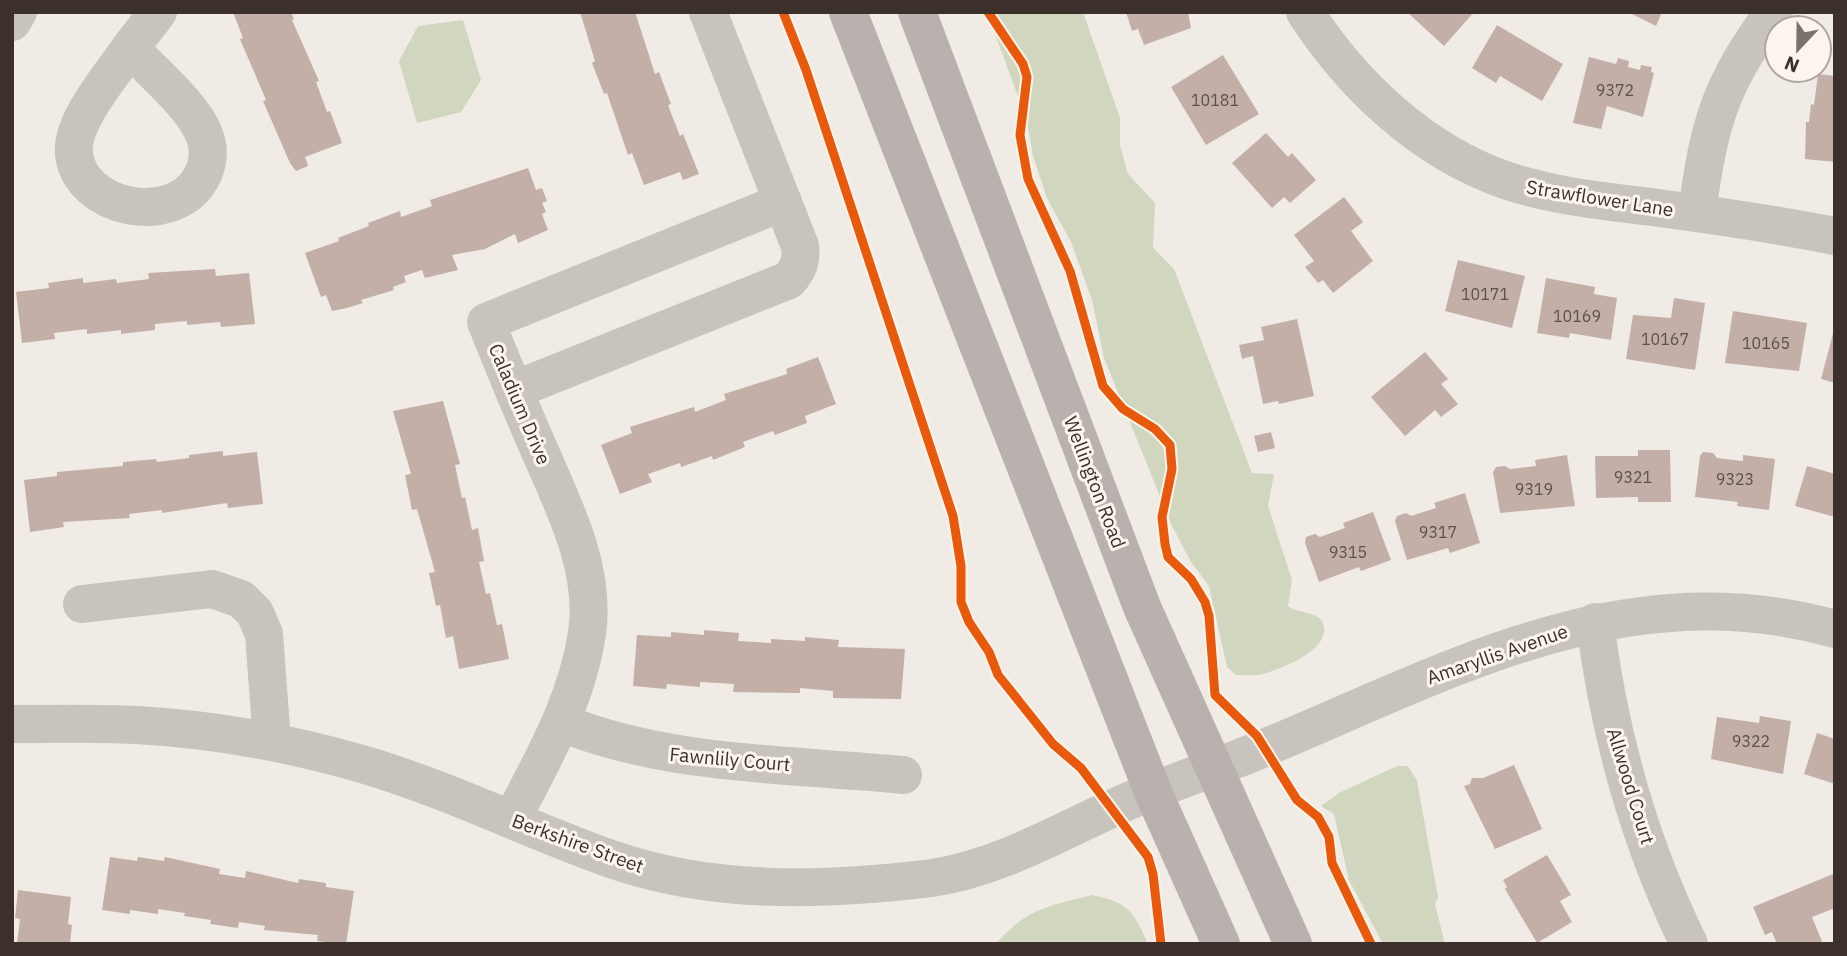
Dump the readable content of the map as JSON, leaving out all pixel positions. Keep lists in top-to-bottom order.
{
  "streets": {
    "main road": ["Wellington Road"],
    "street": [
      "Strawflower Lane",
      "Caladium Drive",
      "Amaryllis Avenue",
      "Fawnlily Court",
      "Allwood Court",
      "Berkshire Street"
    ]
  },
  "crossings": [
    ["Caladium Drive", "Fawnlily Court"],
    ["Caladium Drive", "Berkshire Street"],
    ["Wellington Road", "Amaryllis Avenue"],
    ["Amaryllis Avenue", "Allwood Court"],
    ["Amaryllis Avenue", "Berkshire Street"]
  ],
  "house_numbers": [
    "9372",
    "10181",
    "10171",
    "10169",
    "10167",
    "10165",
    "9321",
    "9323",
    "9319",
    "9317",
    "9315",
    "9322"
  ],
  "north": "bottom"
}
